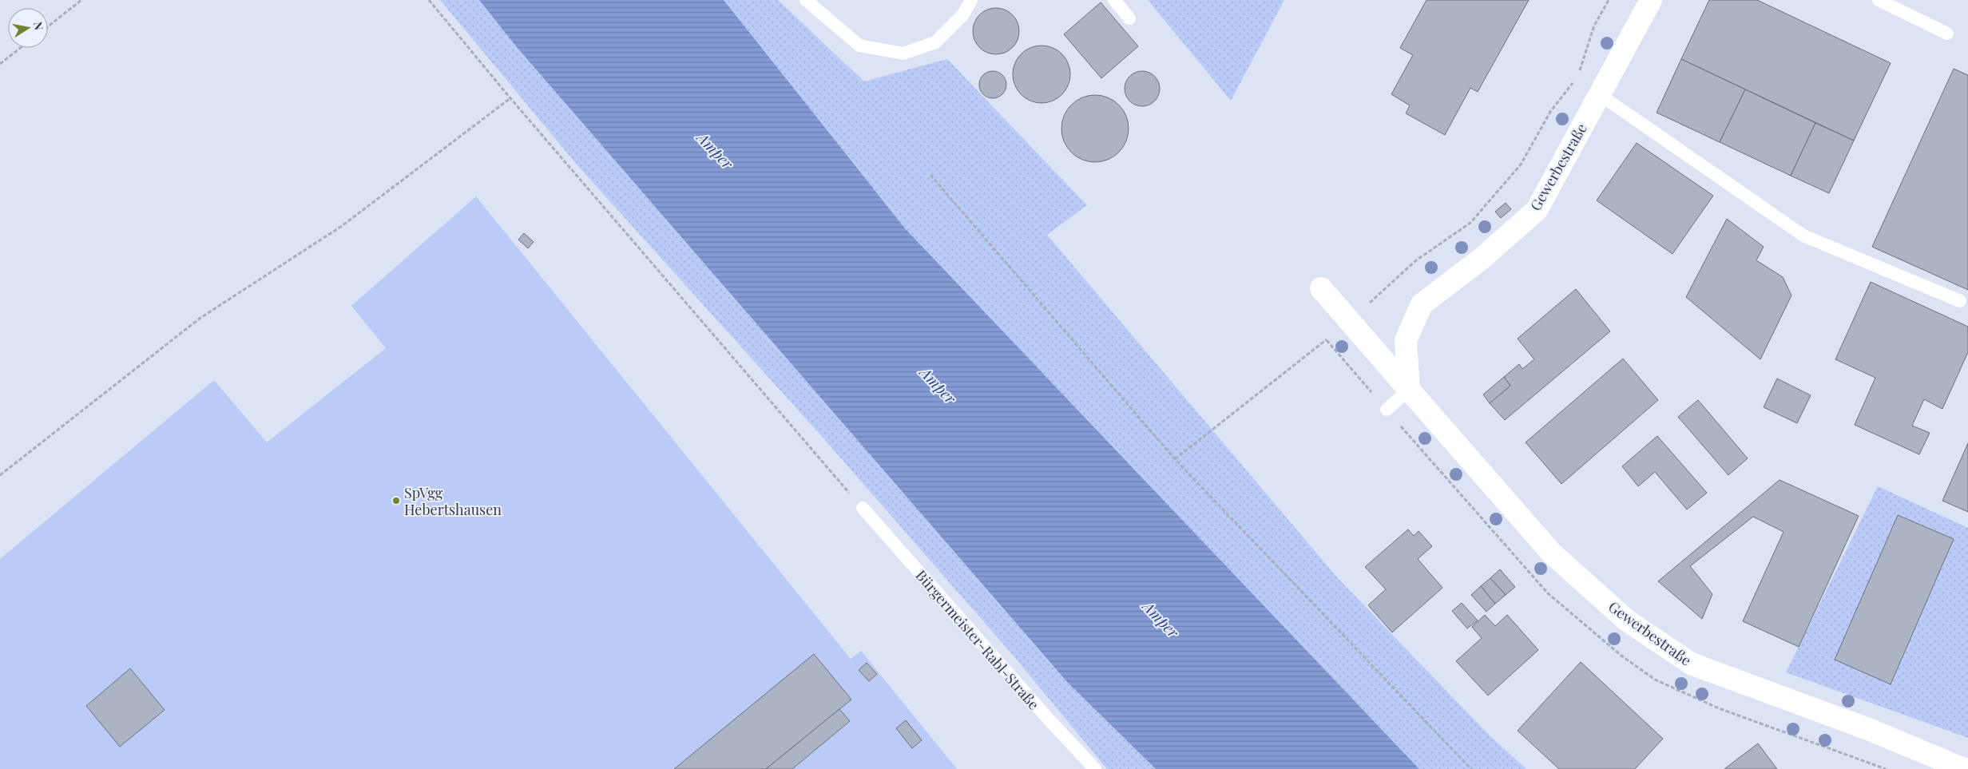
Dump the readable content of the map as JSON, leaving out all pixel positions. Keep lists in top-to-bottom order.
{
  "streets": {
    "street": ["Gewerbestraße"],
    "lane": ["Bürgermeister-Rabl-Straße"]
  },
  "water": ["Amper"],
  "places": ["SpVgg Hebertshausen"],
  "north": "right"
}
